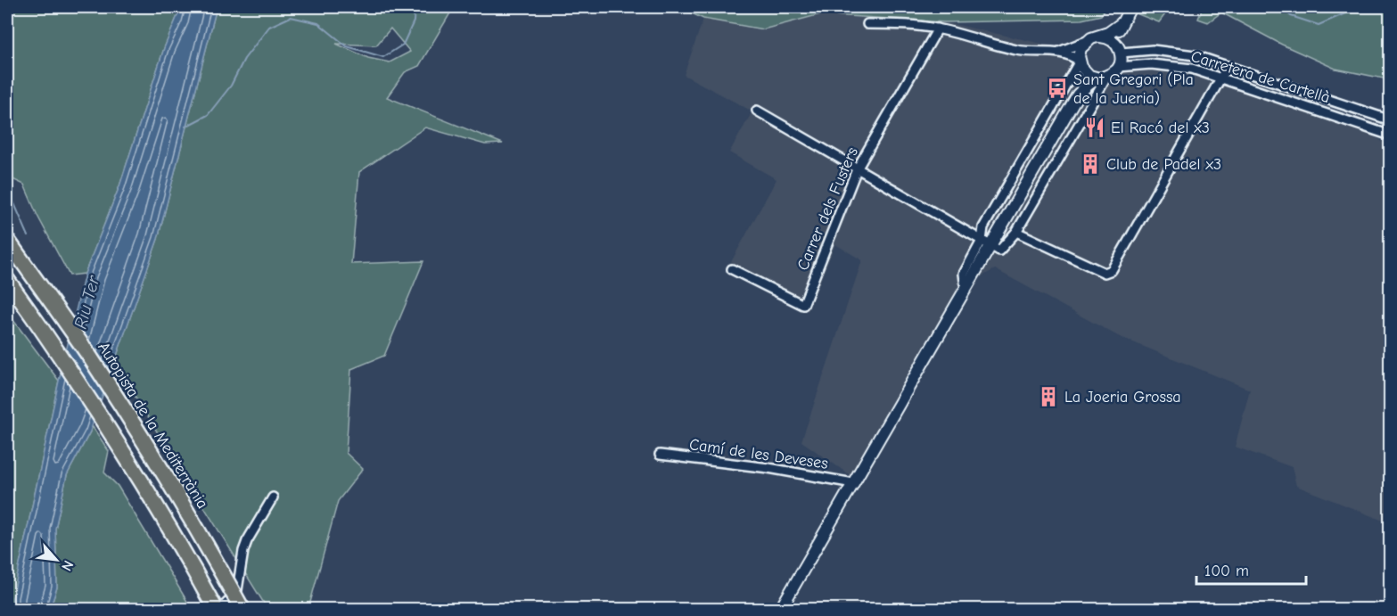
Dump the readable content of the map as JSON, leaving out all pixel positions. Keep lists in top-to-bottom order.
{
  "streets": {
    "highway": ["Autopista de la Mediterrània"],
    "street": ["Carretera de Cartellà", "Carrer dels Fusters", "Camí de les Deveses"]
  },
  "water": ["Riu Ter"],
  "places": {
    "bus stop": ["Sant Gregori (Pla de la Jueria)"],
    "restaurant": ["El Racó del x3"],
    "building": ["Club de Padel x3", "La Joeria Grossa"]
  },
  "scale_bar": "100 m",
  "north": "bottom right"
}
